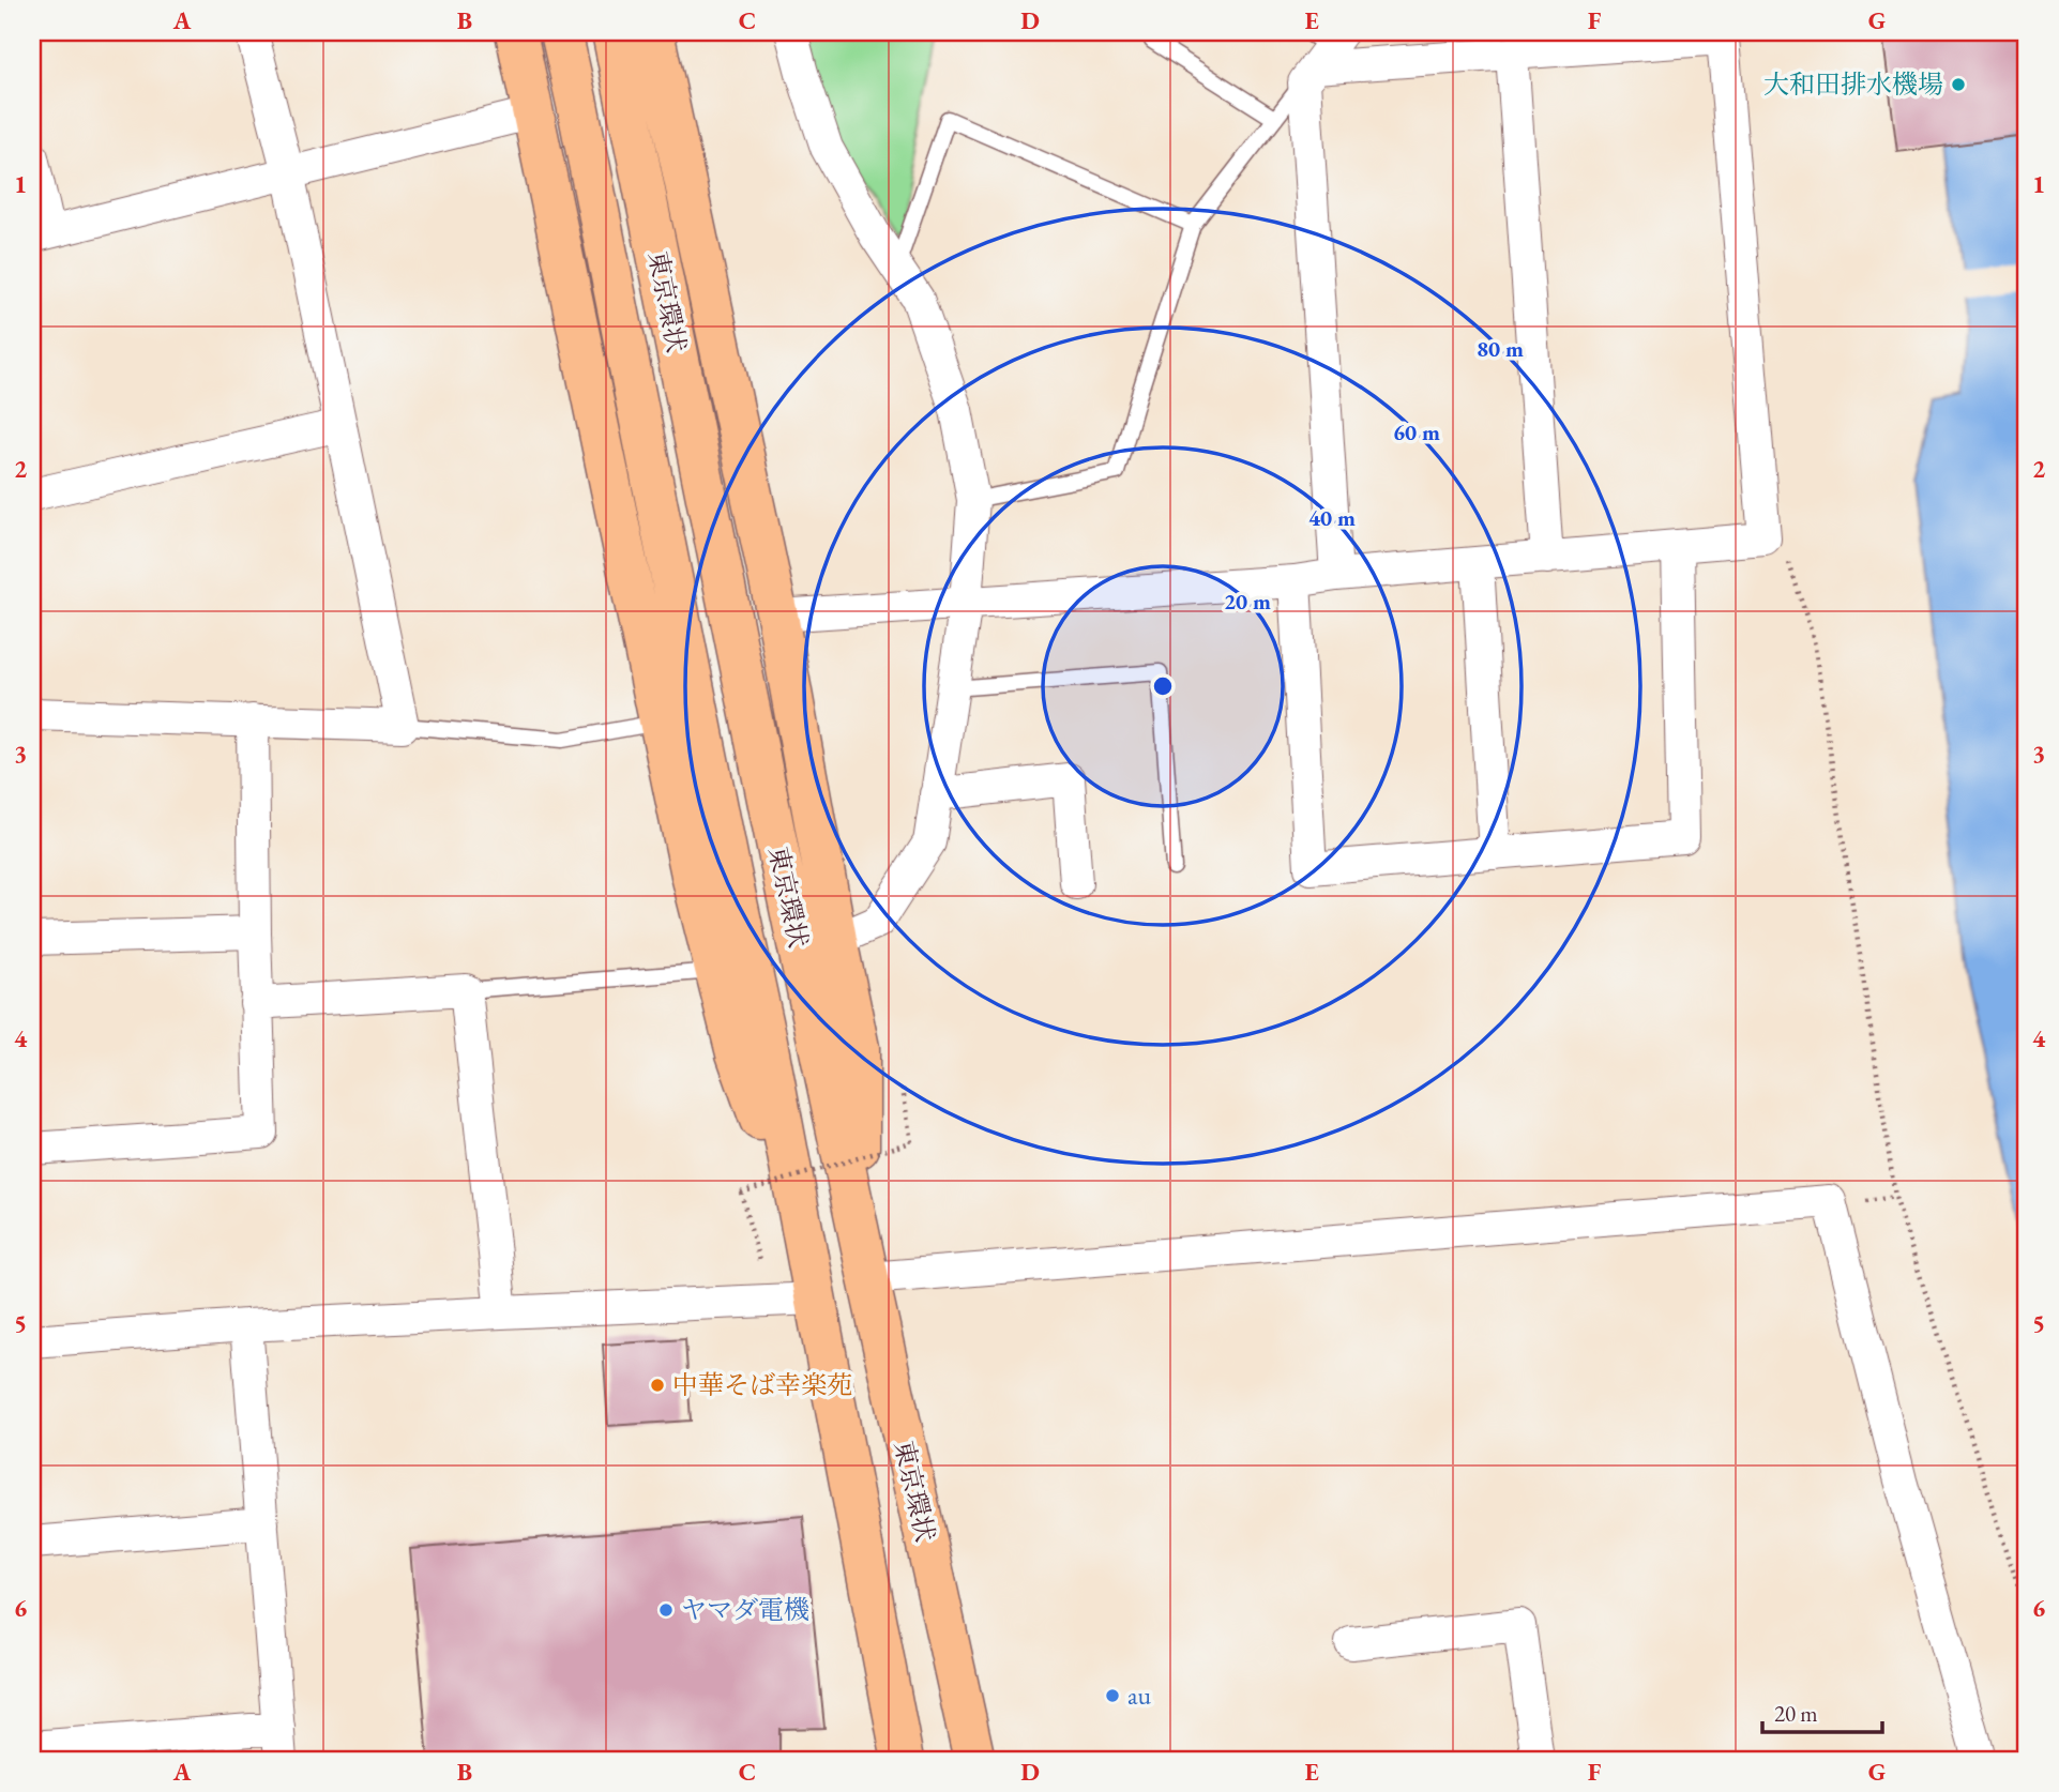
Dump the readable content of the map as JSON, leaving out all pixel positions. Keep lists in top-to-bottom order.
{
  "streets": {
    "highway": ["東京環状"]
  },
  "places": [
    "大和田排水機場",
    "中華そば幸楽苑",
    "ヤマダ電機",
    "au"
  ],
  "scale_bar": "20 m",
  "grid": {
    "columns": [
      "A",
      "B",
      "C",
      "D",
      "E",
      "F",
      "G"
    ],
    "rows": [
      "1",
      "2",
      "3",
      "4",
      "5",
      "6"
    ]
  },
  "rings": [
    "80 m",
    "60 m",
    "40 m",
    "20 m"
  ]
}
